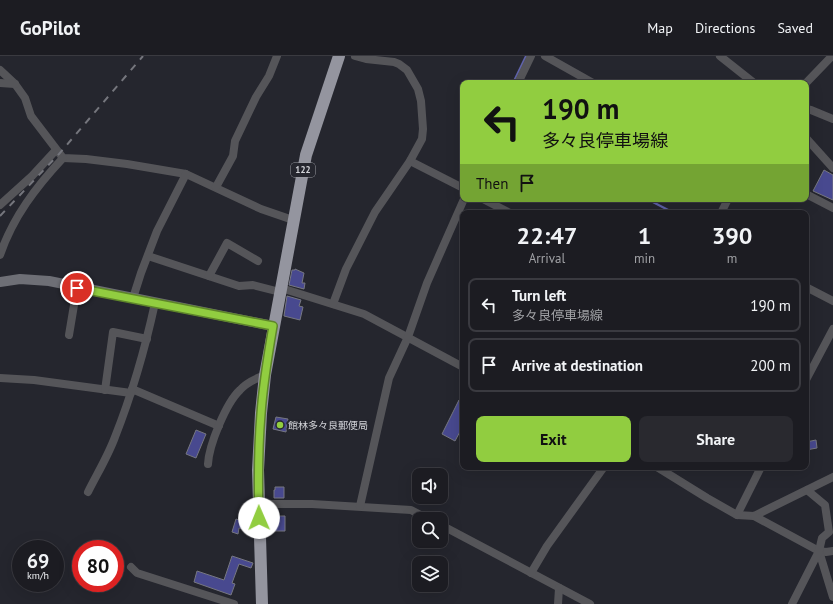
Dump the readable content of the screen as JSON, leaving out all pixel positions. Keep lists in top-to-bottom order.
{
  "streets": {
    "highway": ["122"]
  },
  "places": ["館林多々良郵便局"],
  "page": {
    "header": "GoPilot",
    "nav": ["Map", "Directions", "Saved"],
    "turn": ["190 m", "多々良停車場線"],
    "then": "Then",
    "eta": [
      "22:47",
      "Arrival",
      "1",
      "min",
      "390",
      "m"
    ],
    "list": [
      {
        "name": "Turn left",
        "note": "多々良停車場線",
        "value": "190 m"
      },
      {
        "name": "Arrive at destination",
        "value": "200 m"
      }
    ],
    "buttons": ["Exit", "Share"],
    "speed": "69 km/h",
    "limit": "80"
  }
}
